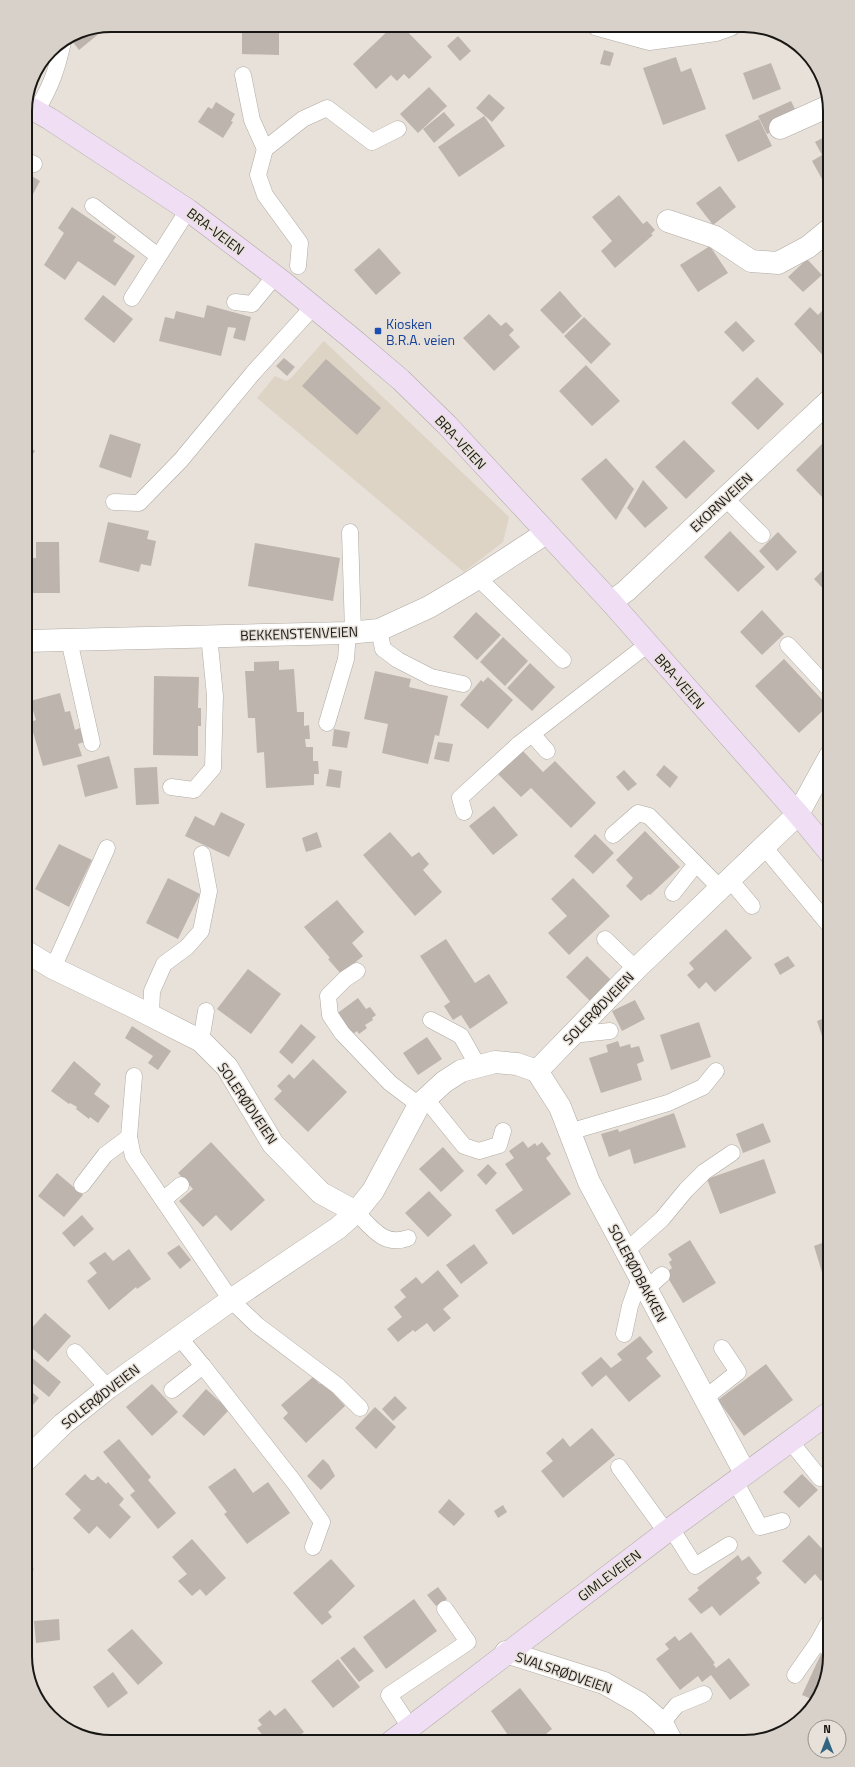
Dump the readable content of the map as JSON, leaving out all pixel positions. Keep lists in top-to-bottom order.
{
  "streets": {
    "main road": ["BRA-VEIEN", "GIMLEVEIEN"],
    "street": [
      "EKORNVEIEN",
      "BEKKENSTENVEIEN",
      "SOLERØDVEIEN",
      "SOLERØDBAKKEN",
      "SVALSRØDVEIEN"
    ]
  },
  "crossings": [
    ["BRA-VEIEN", "EKORNVEIEN"],
    ["BRA-VEIEN", "BEKKENSTENVEIEN"],
    ["BRA-VEIEN", "SOLERØDVEIEN"],
    ["SOLERØDVEIEN", "SOLERØDBAKKEN"],
    ["SOLERØDBAKKEN", "GIMLEVEIEN"],
    ["GIMLEVEIEN", "SVALSRØDVEIEN"]
  ],
  "places": {
    "transit": ["Kiosken B.R.A. veien"]
  },
  "north": "top"
}
